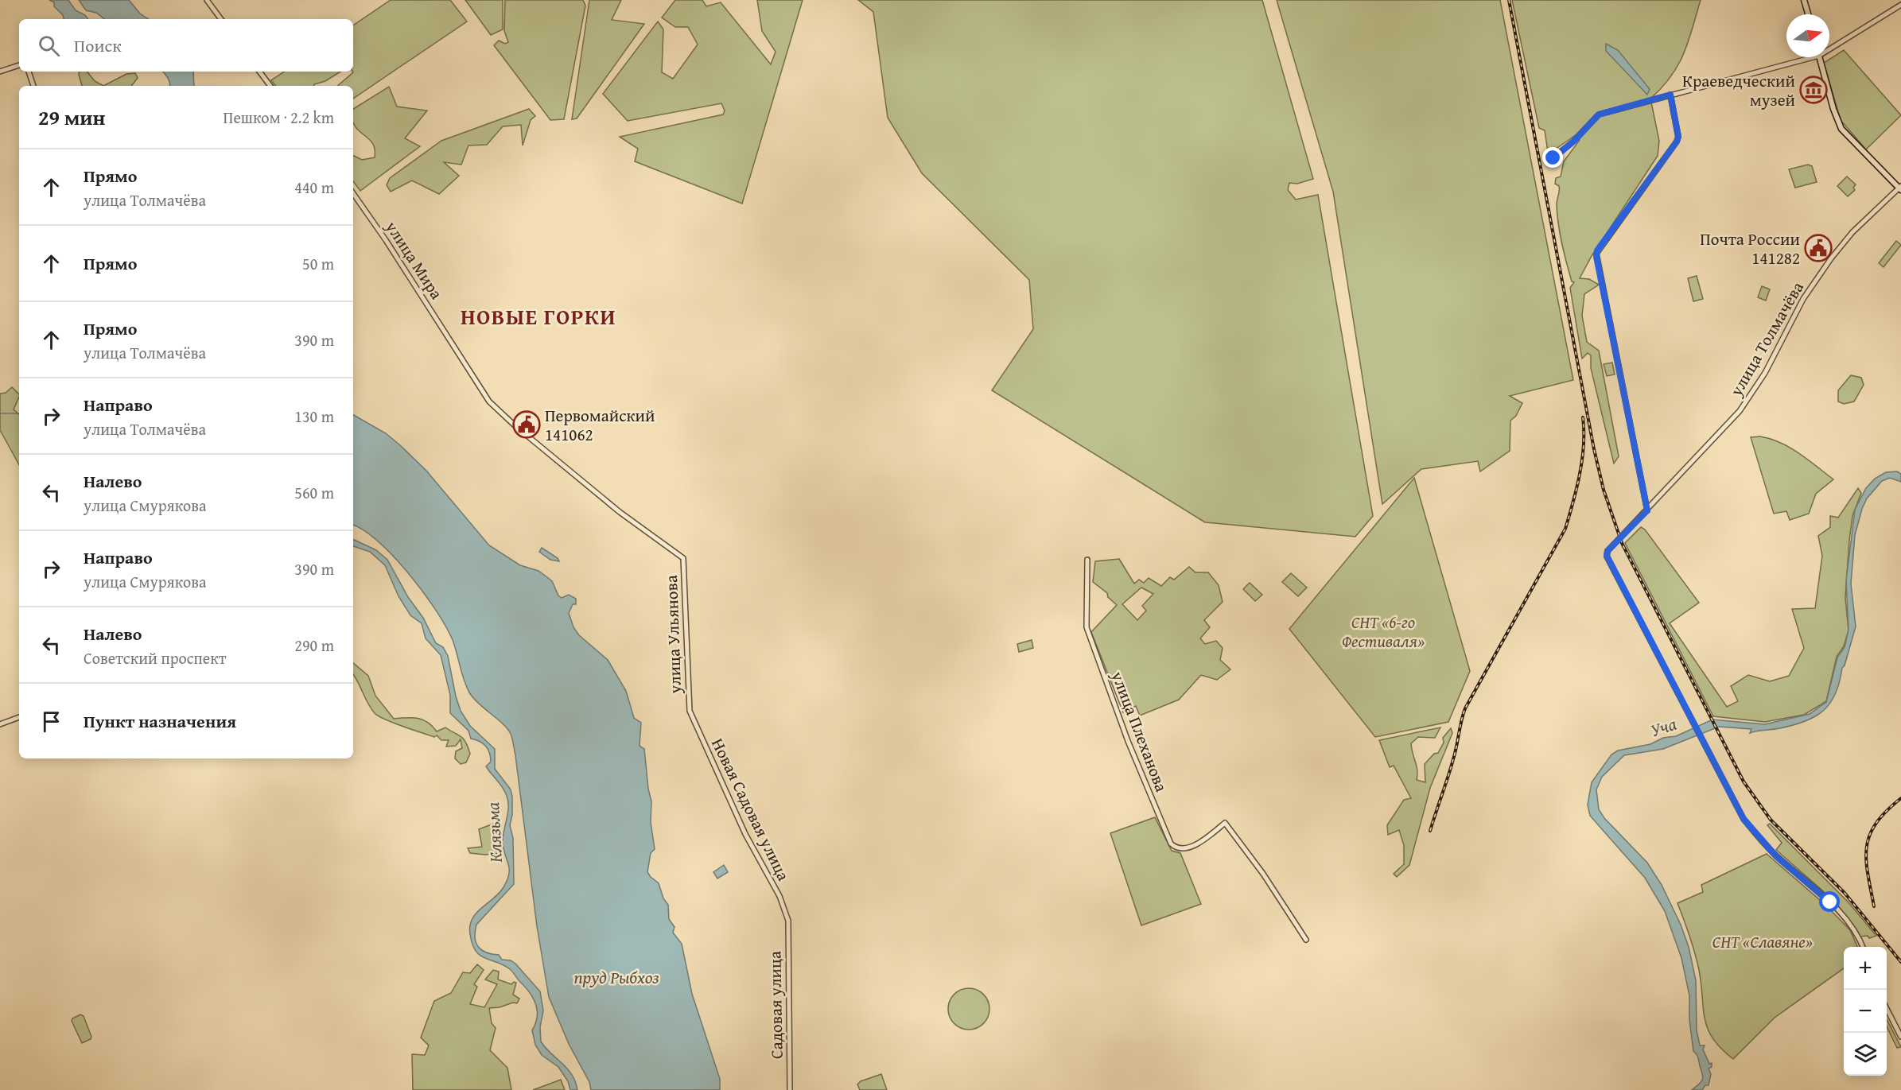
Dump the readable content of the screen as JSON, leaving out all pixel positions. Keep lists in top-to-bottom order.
{
  "streets": {
    "street": [
      "улица Мира",
      "улица Толмачёва",
      "улица Ульянова",
      "улица Плеханова",
      "Новая Садовая улица",
      "Садовая улица"
    ]
  },
  "crossings": [
    ["улица Мира", "улица Ульянова"],
    ["улица Ульянова", "Новая Садовая улица"],
    ["Новая Садовая улица", "Садовая улица"]
  ],
  "districts": ["НОВЫЕ ГОРКИ"],
  "water": ["Уча", "Клязьма", "пруд Рыбхоз"],
  "parks": ["СНТ «6-го Фестиваля»", "СНТ «Славяне»"],
  "places": {
    "museum": ["Краеведческий музей"],
    "public building": ["Почта России 141282", "Первомайский 141062"]
  },
  "north": "right",
  "page": {
    "search": "Поиск",
    "heading": ["29 мин", "Пешком · 2.2 km"],
    "list": [
      ["Прямо", "улица Толмачёва", "440 m"],
      ["Прямо", "50 m"],
      ["Прямо", "улица Толмачёва", "390 m"],
      ["Направо", "улица Толмачёва", "130 m"],
      ["Налево", "улица Смурякова", "560 m"],
      ["Направо", "улица Смурякова", "390 m"],
      ["Налево", "Советский проспект", "290 m"],
      "Пункт назначения"
    ],
    "map_buttons": ["+", "−"]
  }
}
